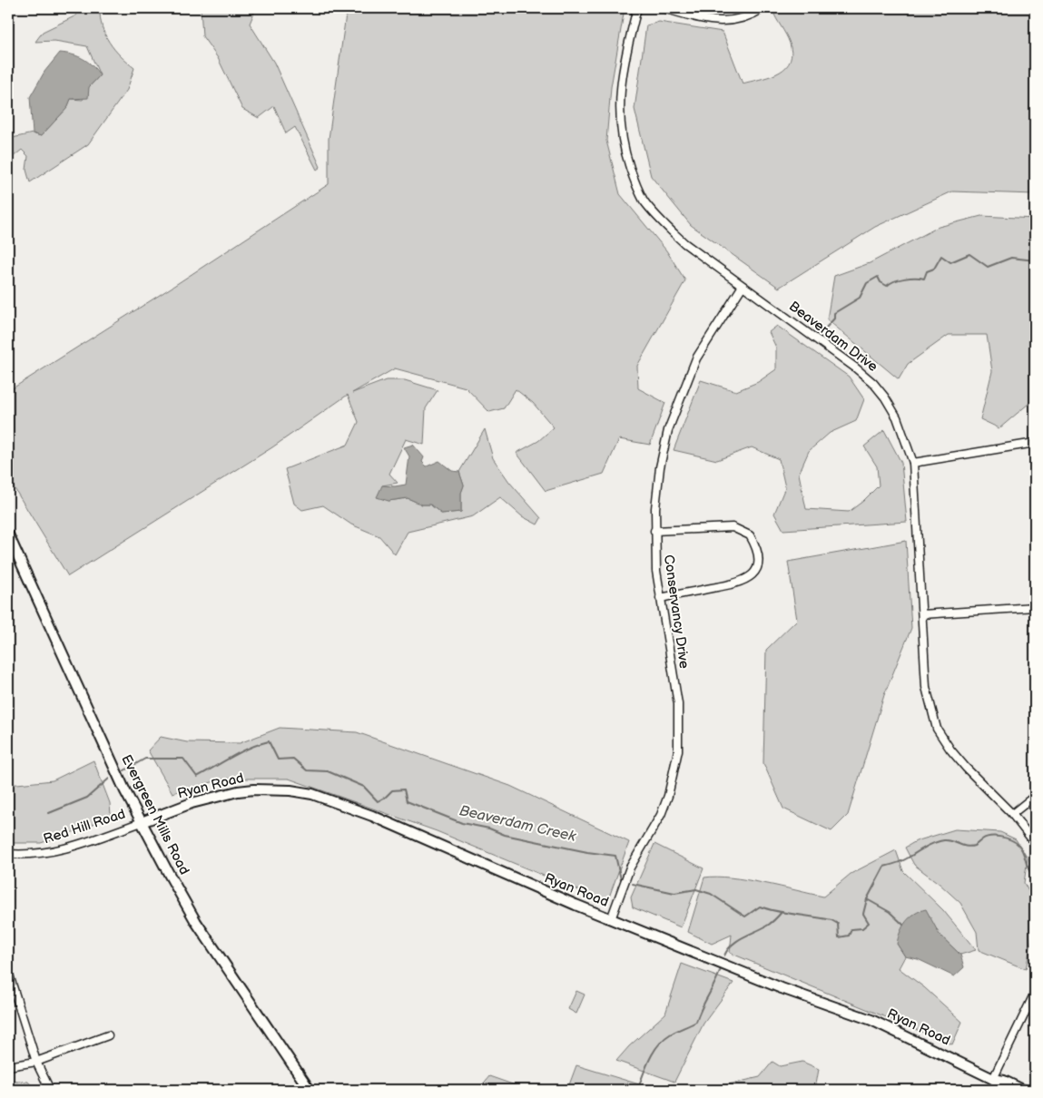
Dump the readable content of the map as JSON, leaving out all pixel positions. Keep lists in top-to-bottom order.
{
  "streets": {
    "main road": ["Ryan Road", "Evergreen Mills Road"],
    "street": ["Beaverdam Drive", "Conservancy Drive", "Red Hill Road"]
  },
  "crossings": [
    ["Beaverdam Drive", "Conservancy Drive"],
    ["Conservancy Drive", "Ryan Road"],
    ["Ryan Road", "Evergreen Mills Road"],
    ["Ryan Road", "Red Hill Road"],
    ["Evergreen Mills Road", "Red Hill Road"]
  ],
  "water": ["Beaverdam Creek"]
}
